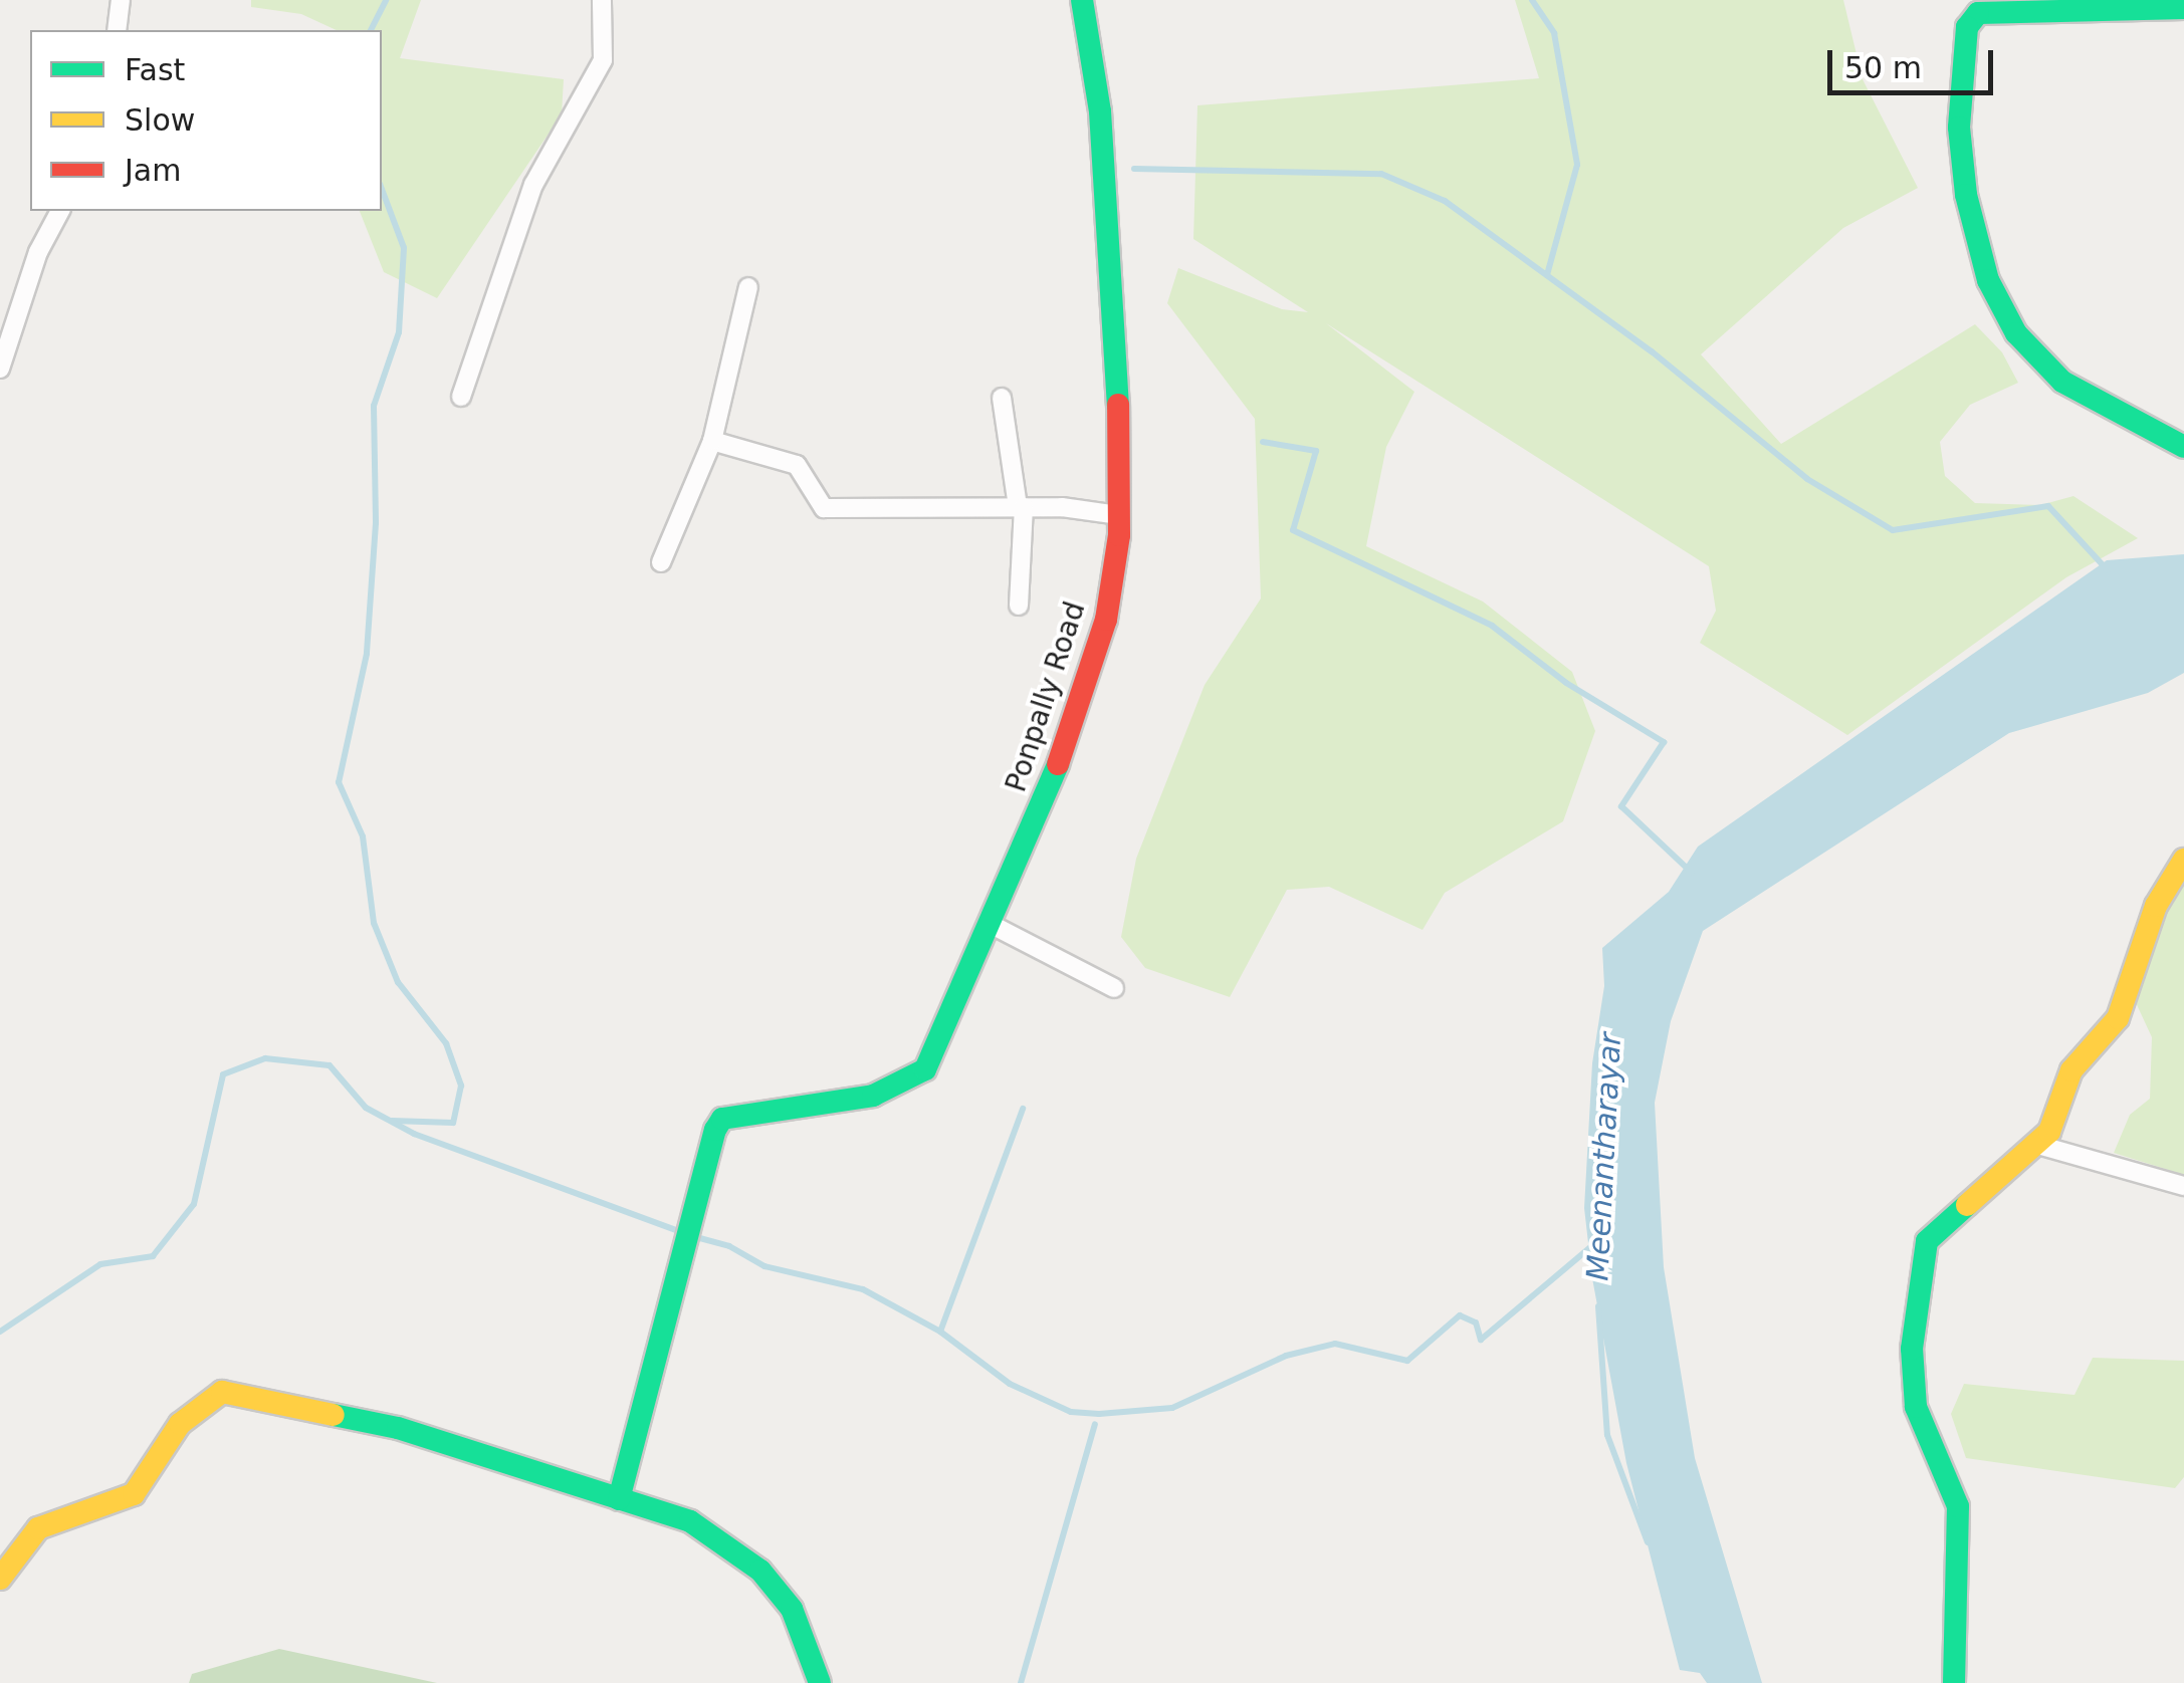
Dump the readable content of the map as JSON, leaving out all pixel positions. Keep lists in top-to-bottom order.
{
  "streets": {
    "street": ["Ponpally Road"]
  },
  "water": ["Meenantharayar"],
  "legend": ["Fast", "Slow", "Jam"],
  "scale_bar": "50 m"
}
